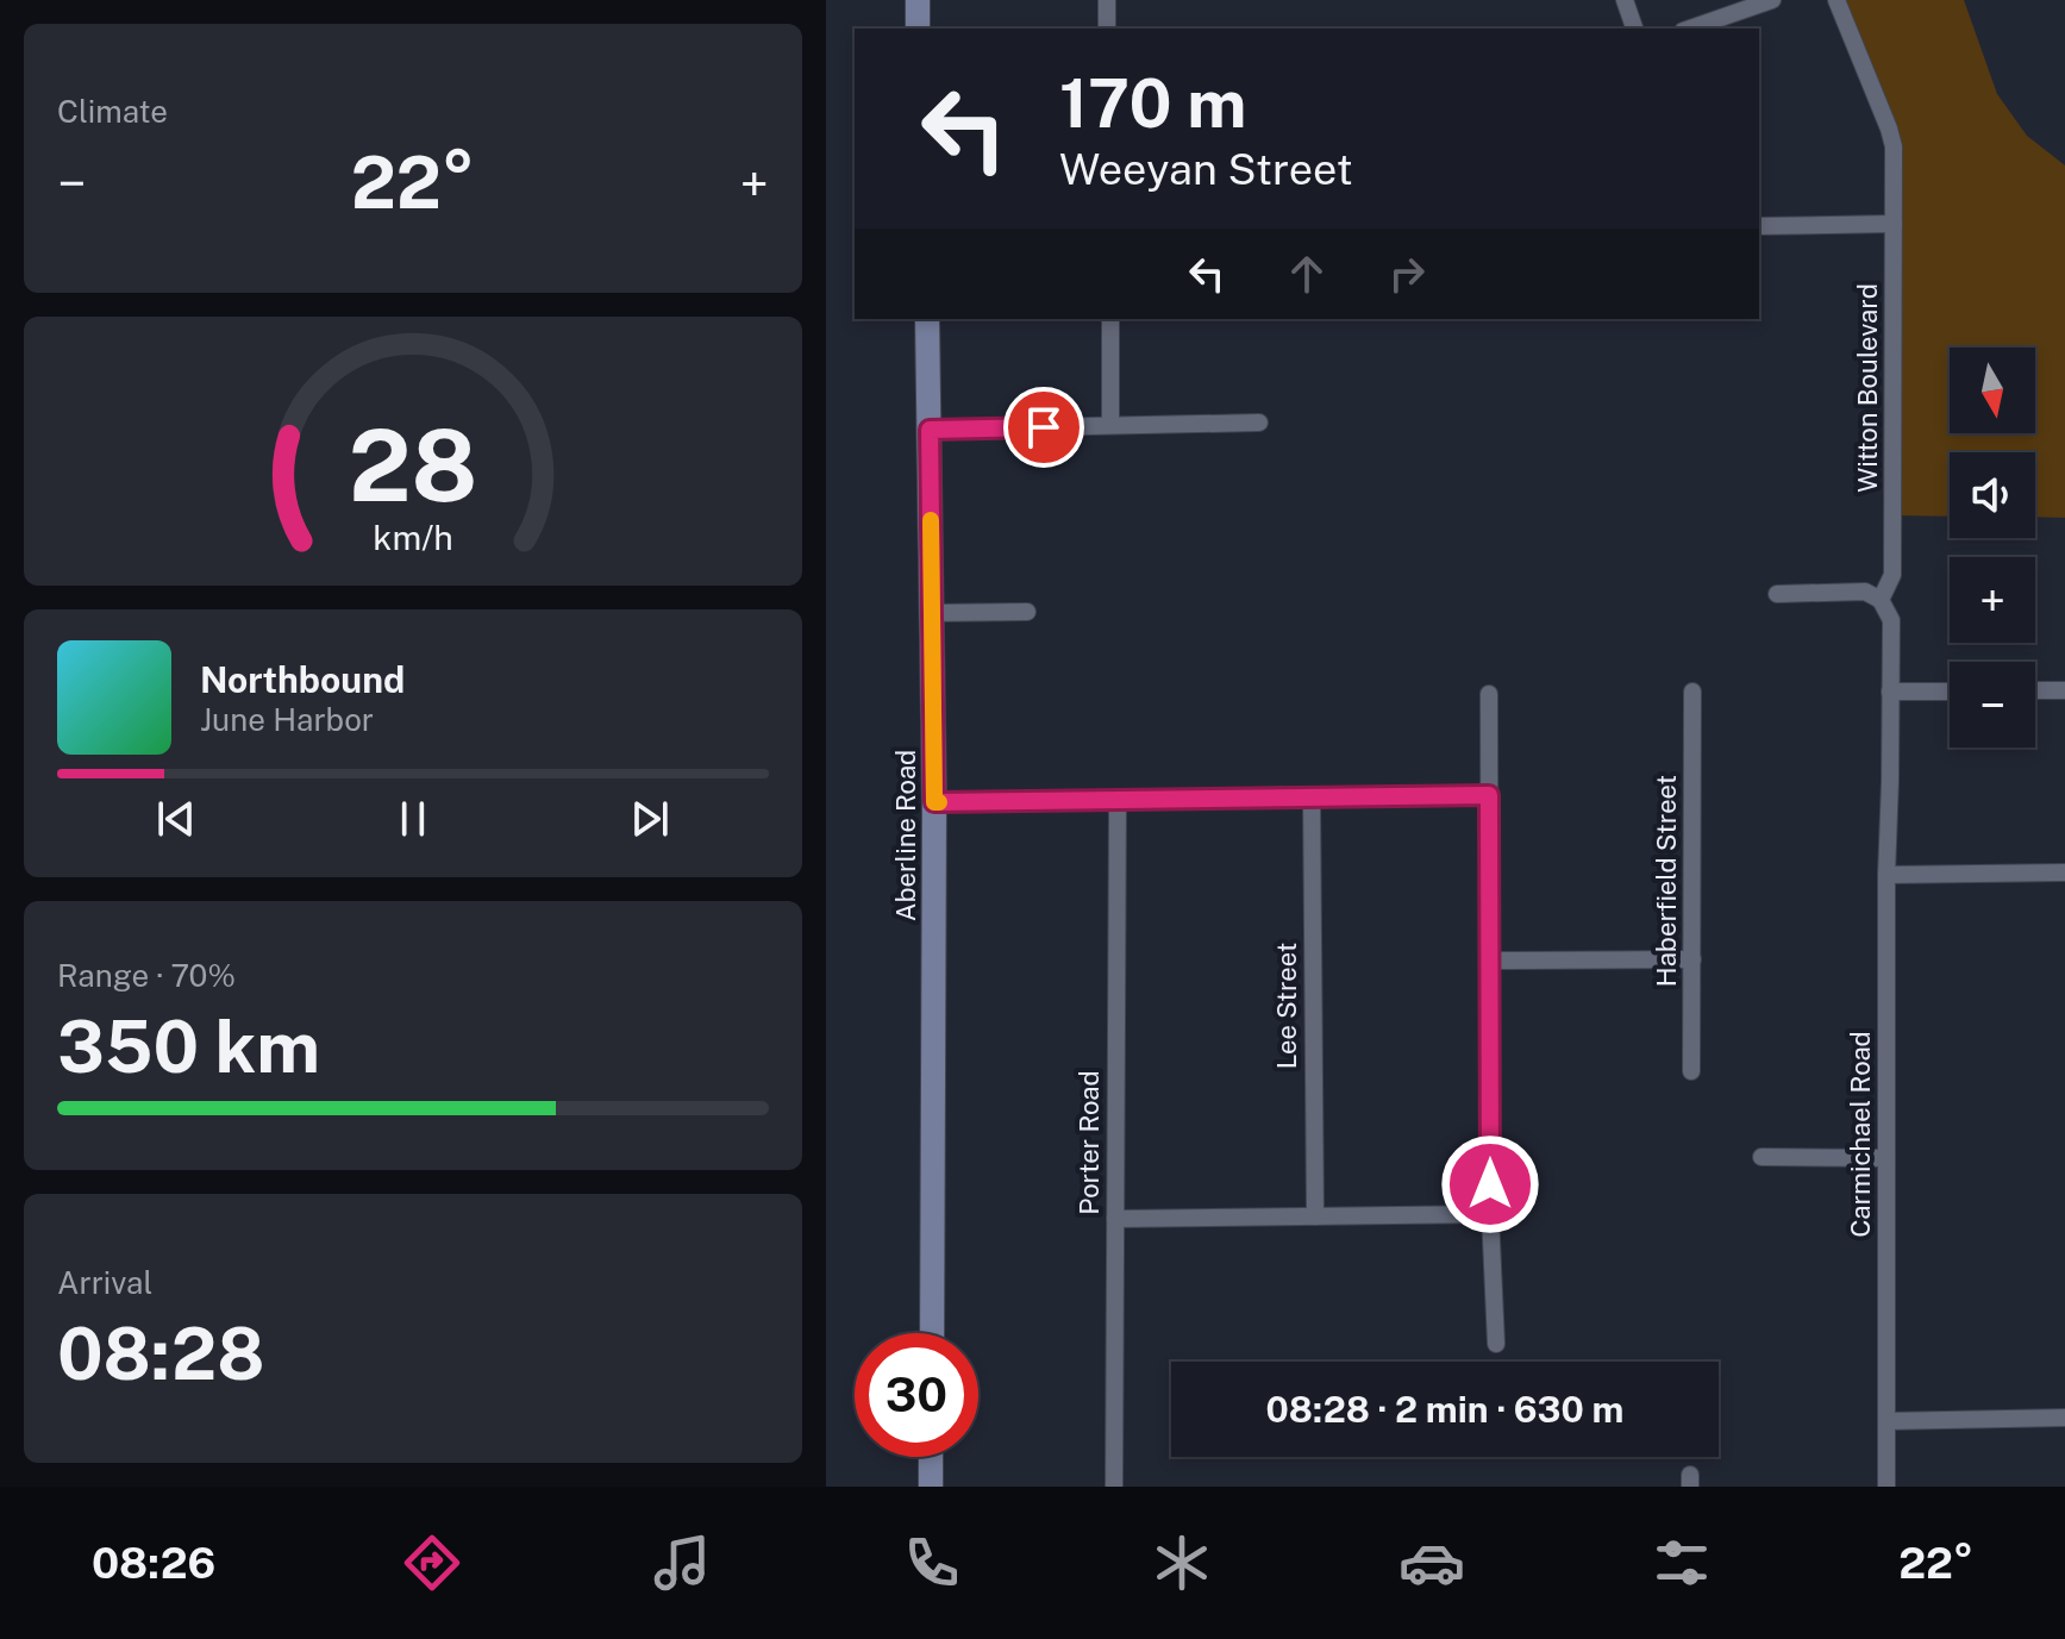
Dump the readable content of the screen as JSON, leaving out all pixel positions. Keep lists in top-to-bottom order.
{
  "streets": {
    "street": [
      "Witton Boulevard",
      "Aberline Road",
      "Haberfield Street",
      "Lee Street",
      "Carmichael Road",
      "Porter Road"
    ]
  },
  "crossings": [
    ["Witton Boulevard", "Carmichael Road"]
  ],
  "north": "bottom",
  "page": {
    "tile": [
      "Climate",
      ["Range · 70%", "350 km"],
      ["Arrival", "08:28"]
    ],
    "turn": ["170 m", "Weeyan Street"],
    "heat": ["−", "22°", "+"],
    "map_buttons": ["+", "−"],
    "song": ["Northbound", "June Harbor"],
    "limit": "30",
    "trip": "08:28 · 2 min · 630 m",
    "tabs": ["08:26", "22°"],
    "gauge": ["28", "km/h"]
  }
}
